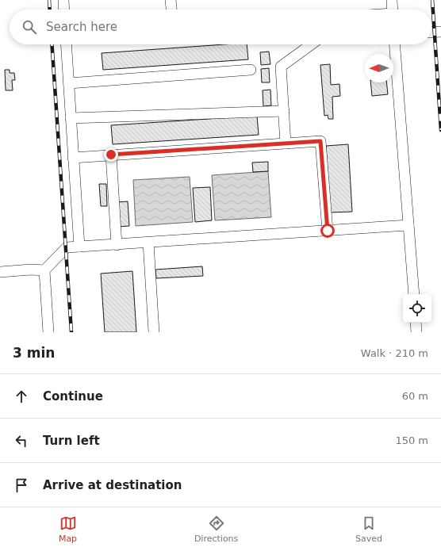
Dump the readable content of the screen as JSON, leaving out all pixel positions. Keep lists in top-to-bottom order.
{
  "north": "left",
  "page": {
    "search": "Search here",
    "heading": ["3 min", "Walk · 210 m"],
    "list": [
      ["Continue", "60 m"],
      ["Turn left", "150 m"],
      "Arrive at destination"
    ],
    "nav": ["Map", "Directions", "Saved"]
  }
}
